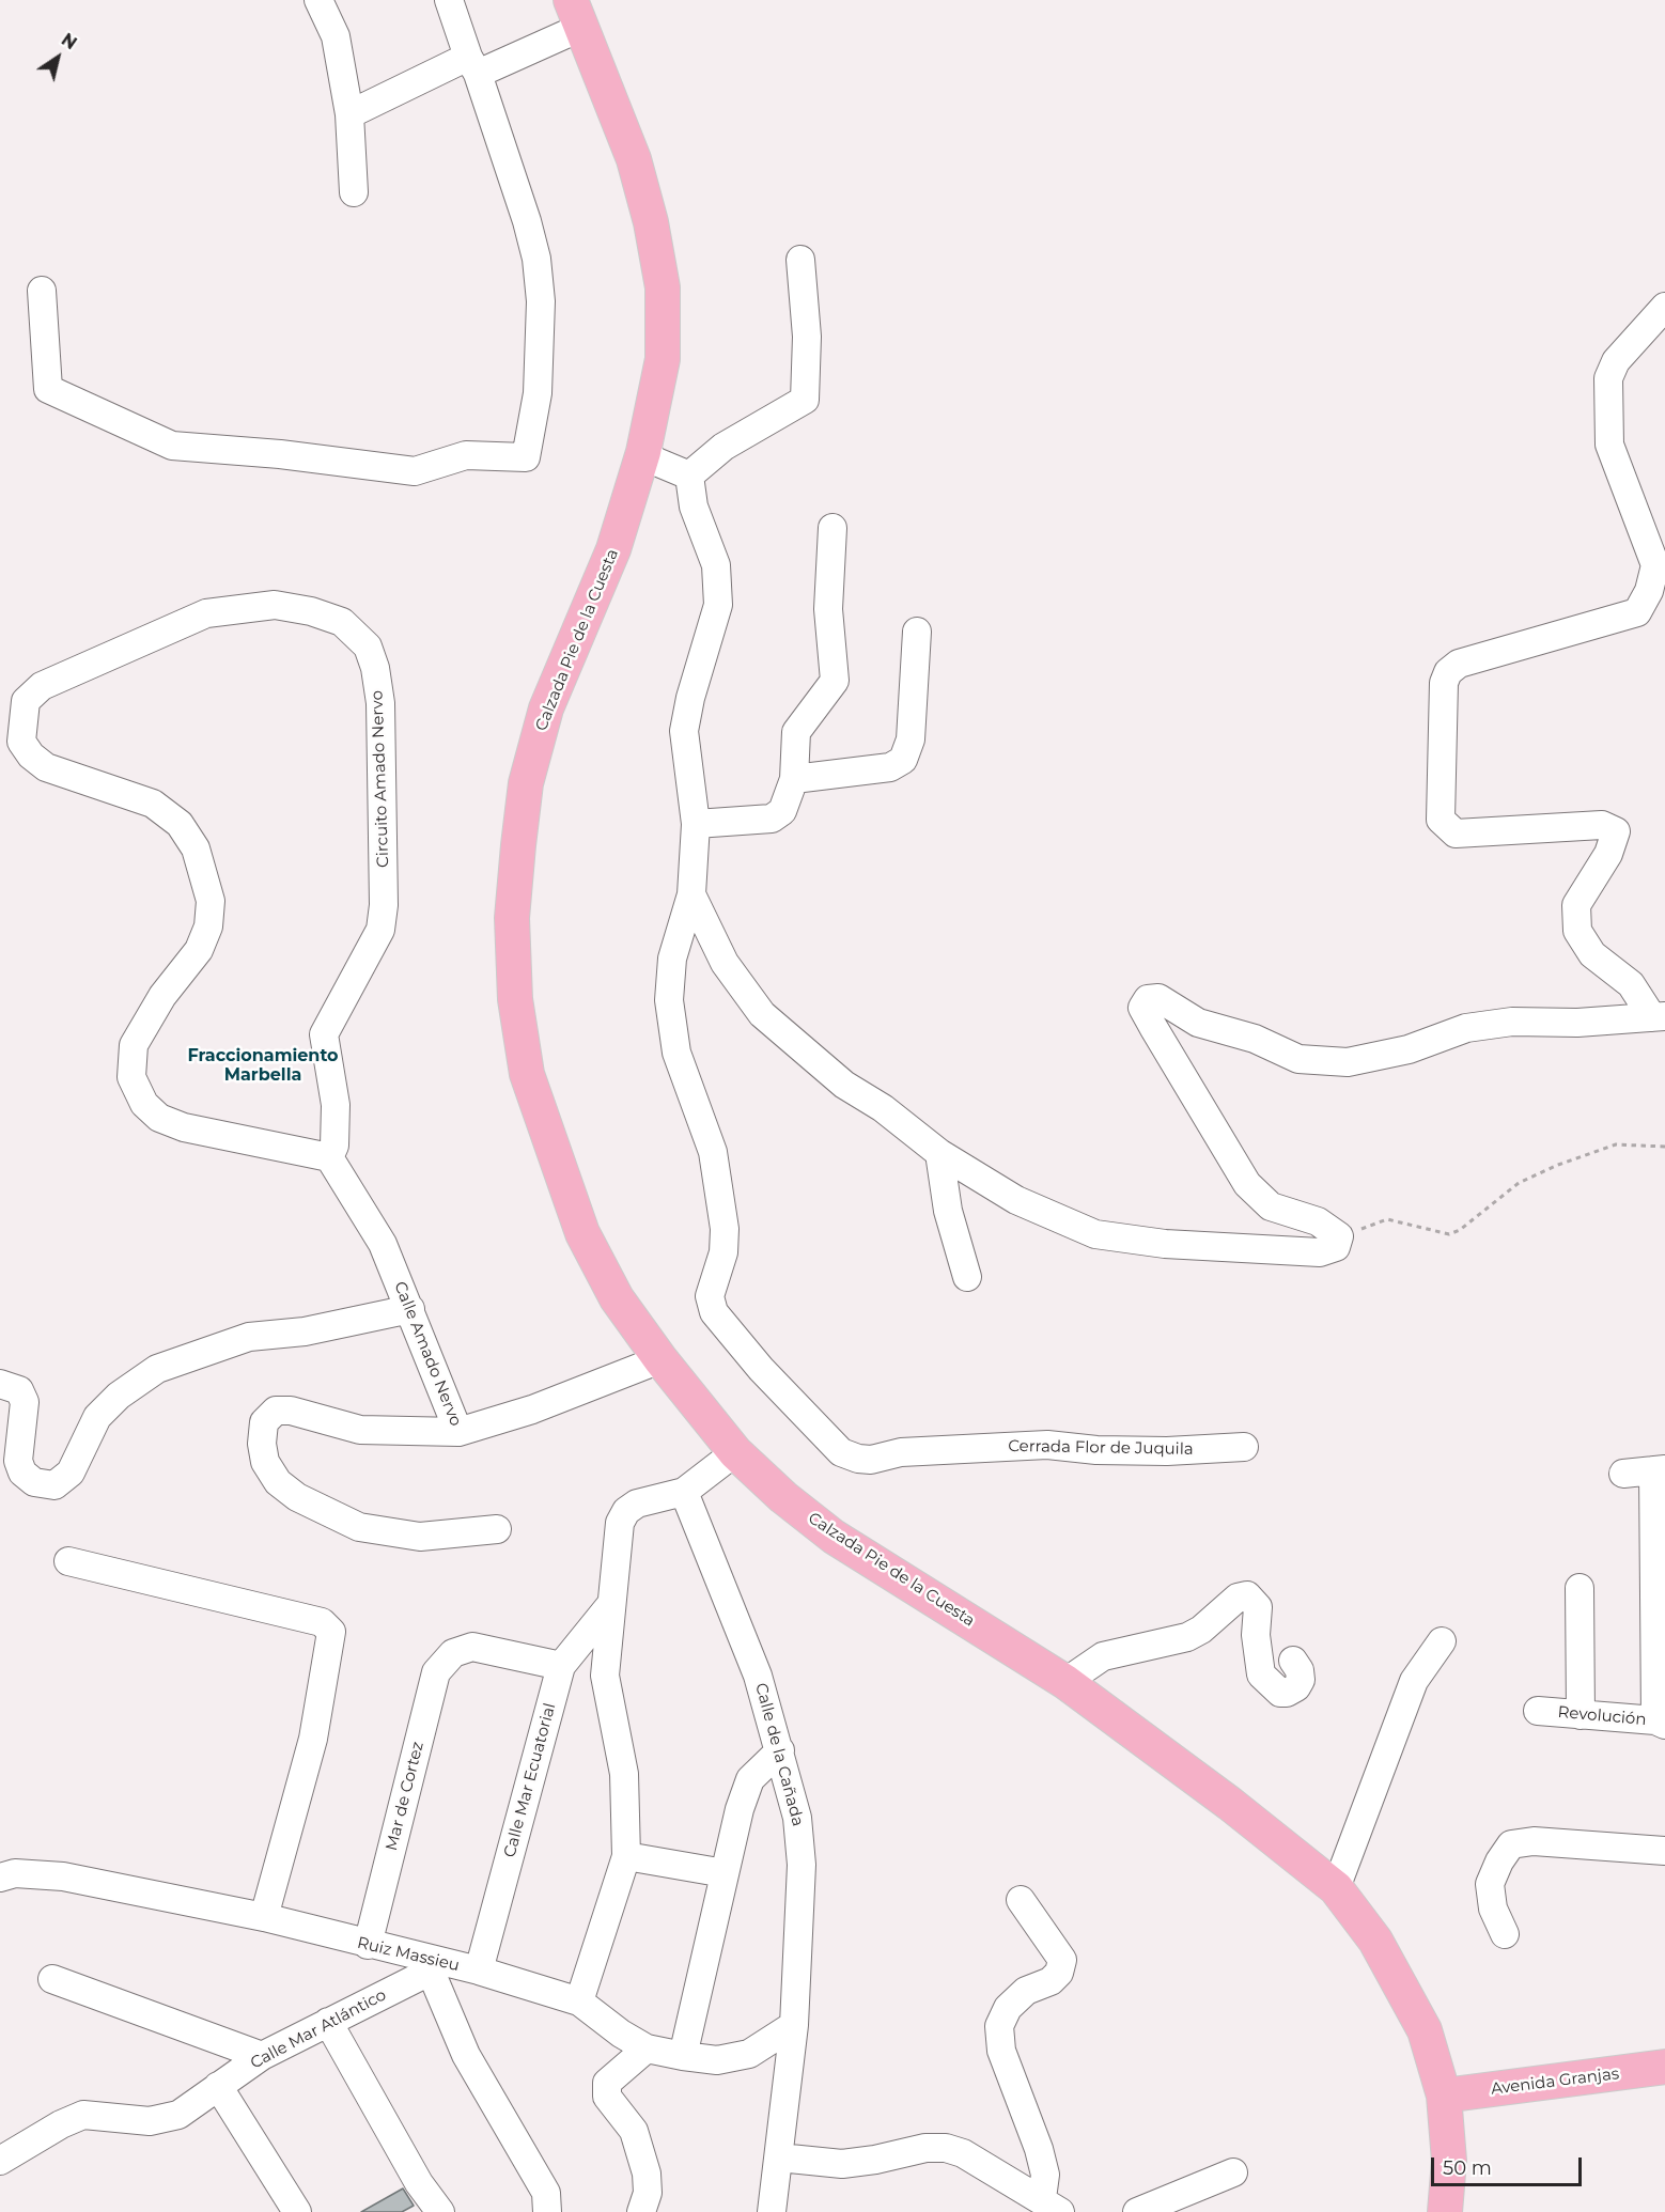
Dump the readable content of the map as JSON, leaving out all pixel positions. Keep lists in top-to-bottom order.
{
  "streets": {
    "main road": ["Calzada Pie de la Cuesta", "Avenida Granjas"],
    "street": [
      "Circuito Amado Nervo",
      "Calle Amado Nervo",
      "Cerrada Flor de Juquila",
      "Revolución",
      "Calle de la Cañada",
      "Calle Mar Ecuatorial",
      "Mar de Cortez",
      "Ruiz Massieu",
      "Calle Mar Atlántico"
    ]
  },
  "crossings": [
    ["Calzada Pie de la Cuesta", "Calle Amado Nervo"],
    ["Calzada Pie de la Cuesta", "Avenida Granjas"],
    ["Circuito Amado Nervo", "Calle Amado Nervo"],
    ["Calle de la Cañada", "Ruiz Massieu"],
    ["Calle Mar Ecuatorial", "Mar de Cortez"],
    ["Calle Mar Ecuatorial", "Ruiz Massieu"],
    ["Mar de Cortez", "Ruiz Massieu"],
    ["Ruiz Massieu", "Calle Mar Atlántico"]
  ],
  "districts": ["Fraccionamiento Marbella"],
  "scale_bar": "50 m",
  "north": "top right"
}
